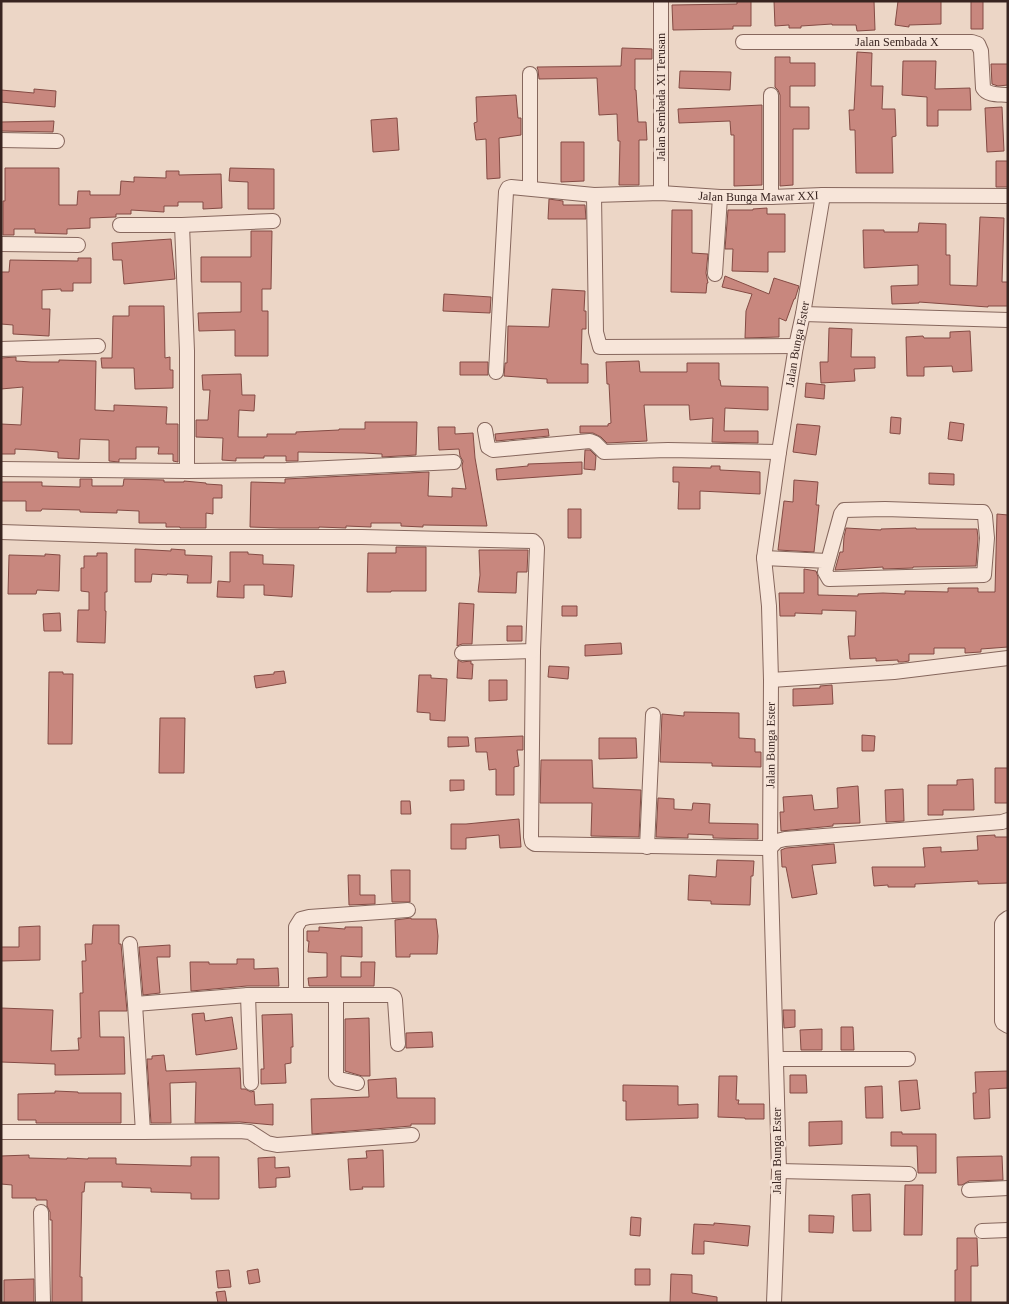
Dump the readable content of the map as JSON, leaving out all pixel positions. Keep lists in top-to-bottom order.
{
  "streets": {
    "street": [
      "Jalan Sembada X",
      "Jalan Sembada XI Terusan",
      "Jalan Bunga Mawar XXI",
      "Jalan Bunga Ester"
    ]
  },
  "crossings": [
    ["Jalan Sembada XI Terusan", "Jalan Bunga Mawar XXI"],
    ["Jalan Bunga Mawar XXI", "Jalan Bunga Ester"]
  ]
}
